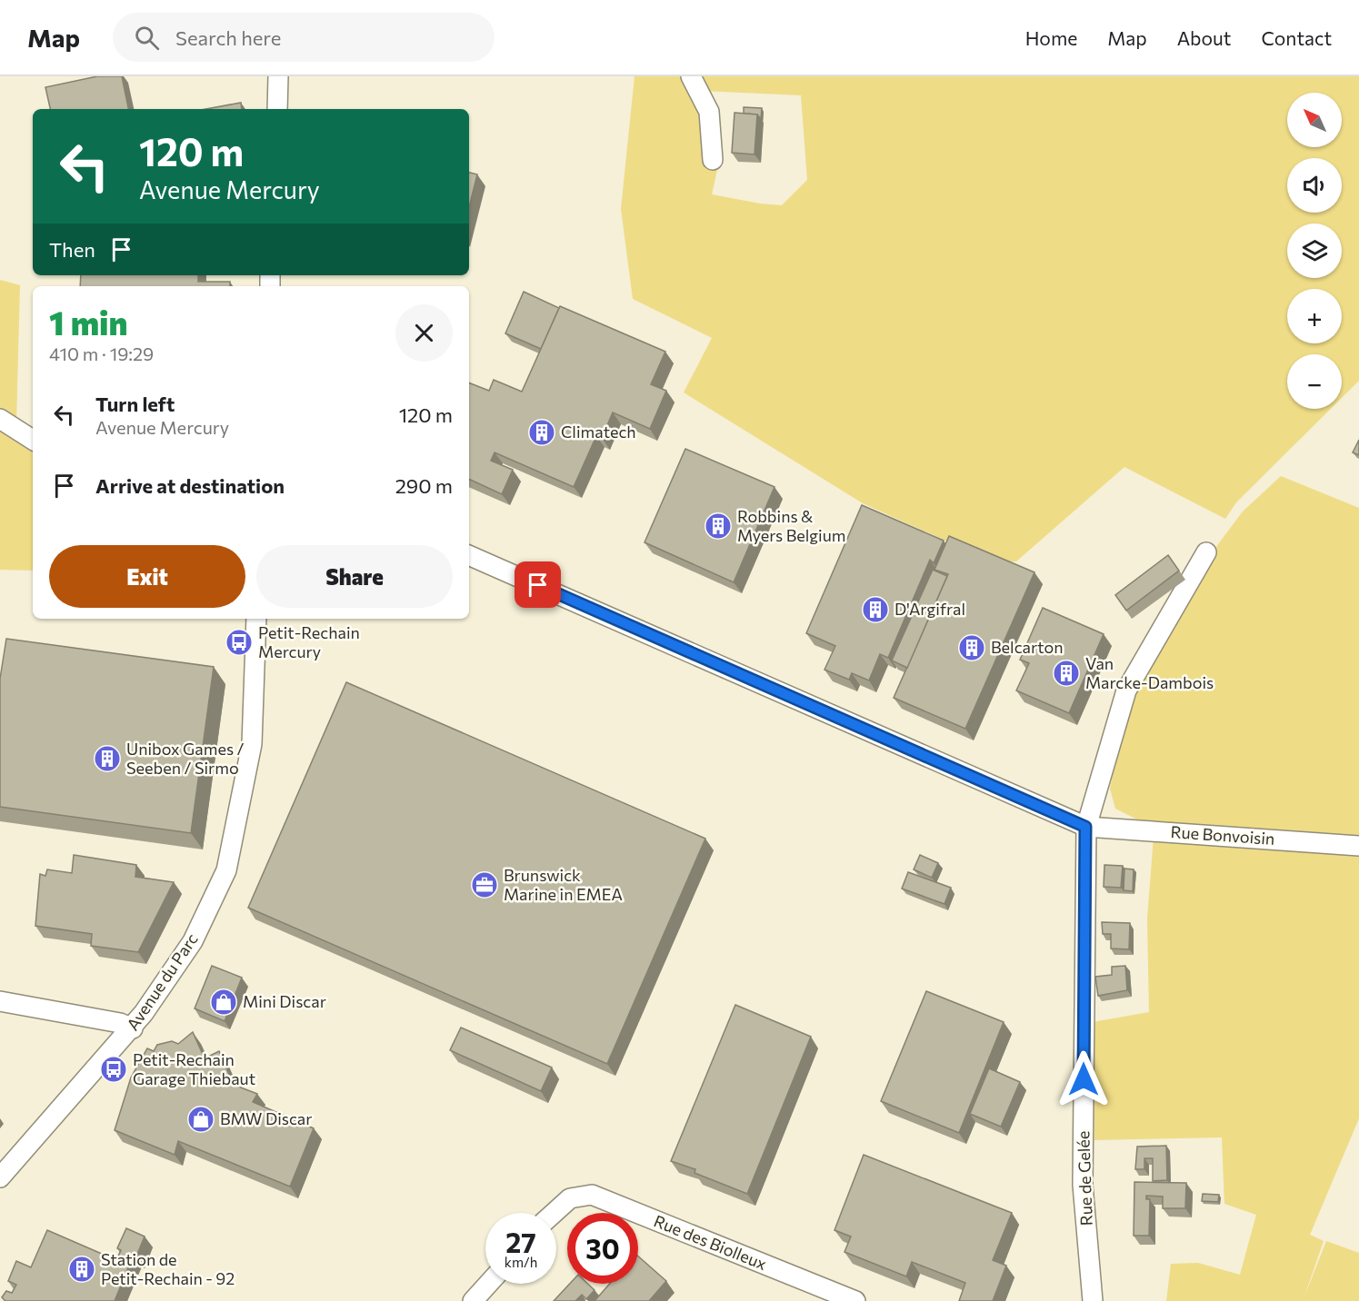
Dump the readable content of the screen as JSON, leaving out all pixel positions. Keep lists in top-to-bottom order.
{
  "streets": {
    "street": [
      "Rue Bonvoisin",
      "Avenue du Parc",
      "Rue de Gelée",
      "Rue des Biolleux"
    ]
  },
  "crossings": [
    ["Rue Bonvoisin", "Rue de Gelée"]
  ],
  "places": {
    "building": [
      "Climatech",
      "Robbins & Myers Belgium",
      "D'Argifral",
      "Belcarton",
      "Van Marcke-Dambois",
      "Unibox Games / Seeben / Sirmo",
      "Station de Petit-Rechain - 92"
    ],
    "bus stop": ["Petit-Rechain Mercury", "Petit-Rechain Garage Thiebaut"],
    "office": ["Brunswick Marine in EMEA"],
    "shop": ["Mini Discar", "BMW Discar"]
  },
  "north": "top left",
  "page": {
    "header": "Map",
    "search": "Search here",
    "nav": [
      "Home",
      "Map",
      "About",
      "Contact"
    ],
    "map_buttons": ["+", "−"],
    "turn": ["120 m", "Avenue Mercury"],
    "then": "Then",
    "heading": ["1 min", "410 m · 19:29"],
    "list": [
      {
        "name": "Turn left",
        "note": "Avenue Mercury",
        "value": "120 m"
      },
      {
        "name": "Arrive at destination",
        "value": "290 m"
      }
    ],
    "buttons": ["Exit", "Share"],
    "speed": "27 km/h",
    "limit": "30"
  }
}
